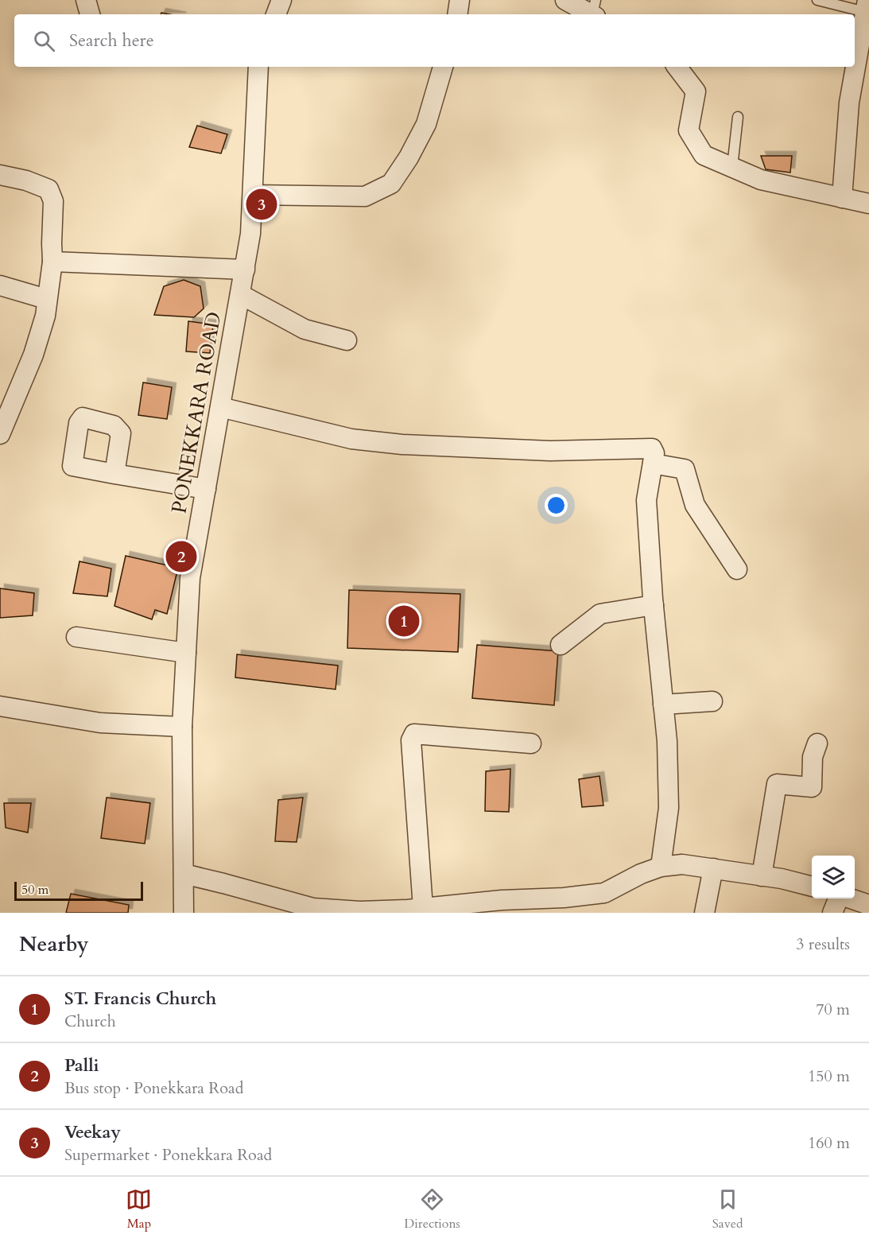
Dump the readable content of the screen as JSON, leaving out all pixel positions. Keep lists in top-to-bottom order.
{
  "streets": {
    "street": ["PONEKKARA ROAD"]
  },
  "scale_bar": "50 m",
  "page": {
    "search": "Search here",
    "pins": ["3", "2", "1"],
    "scale": "50 m",
    "heading": ["Nearby", "3 results"],
    "list": [
      {
        "mark": "1",
        "name": "ST. Francis Church",
        "note": "Church",
        "value": "70 m"
      },
      {
        "mark": "2",
        "name": "Palli",
        "note": "Bus stop · Ponekkara Road",
        "value": "150 m"
      },
      {
        "mark": "3",
        "name": "Veekay",
        "note": "Supermarket · Ponekkara Road",
        "value": "160 m"
      }
    ],
    "nav": ["Map", "Directions", "Saved"]
  }
}
